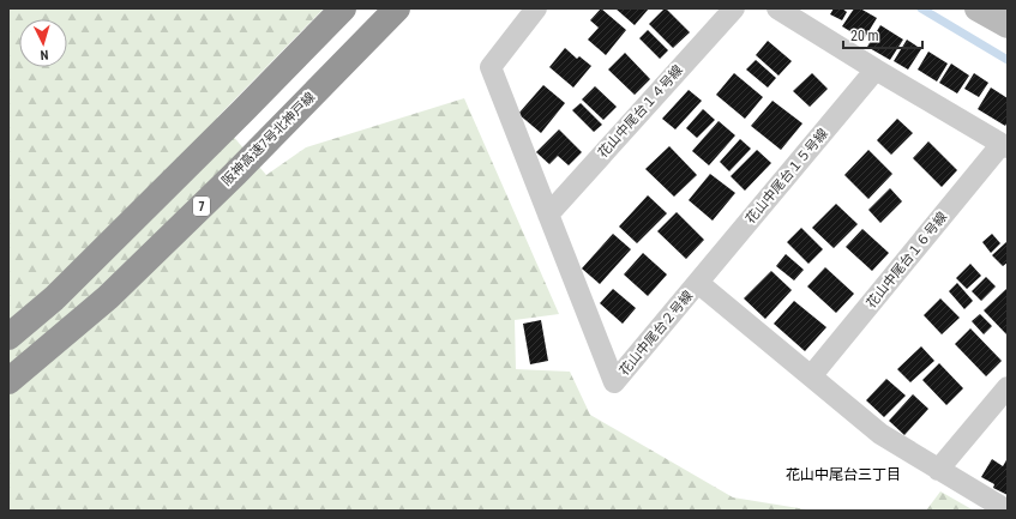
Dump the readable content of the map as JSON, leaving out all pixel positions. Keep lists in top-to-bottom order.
{
  "streets": {
    "highway": ["阪神高速7号北神戸線", "7"],
    "street": [
      "花山中尾台１４号線",
      "花山中尾台１５号線",
      "花山中尾台１６号線",
      "花山中尾台２号線"
    ]
  },
  "crossings": [
    ["花山中尾台１４号線", "花山中尾台２号線"],
    ["花山中尾台１５号線", "花山中尾台２号線"],
    ["花山中尾台１６号線", "花山中尾台２号線"]
  ],
  "districts": ["花山中尾台三丁目"],
  "scale_bar": "20 m",
  "north": "bottom"
}
